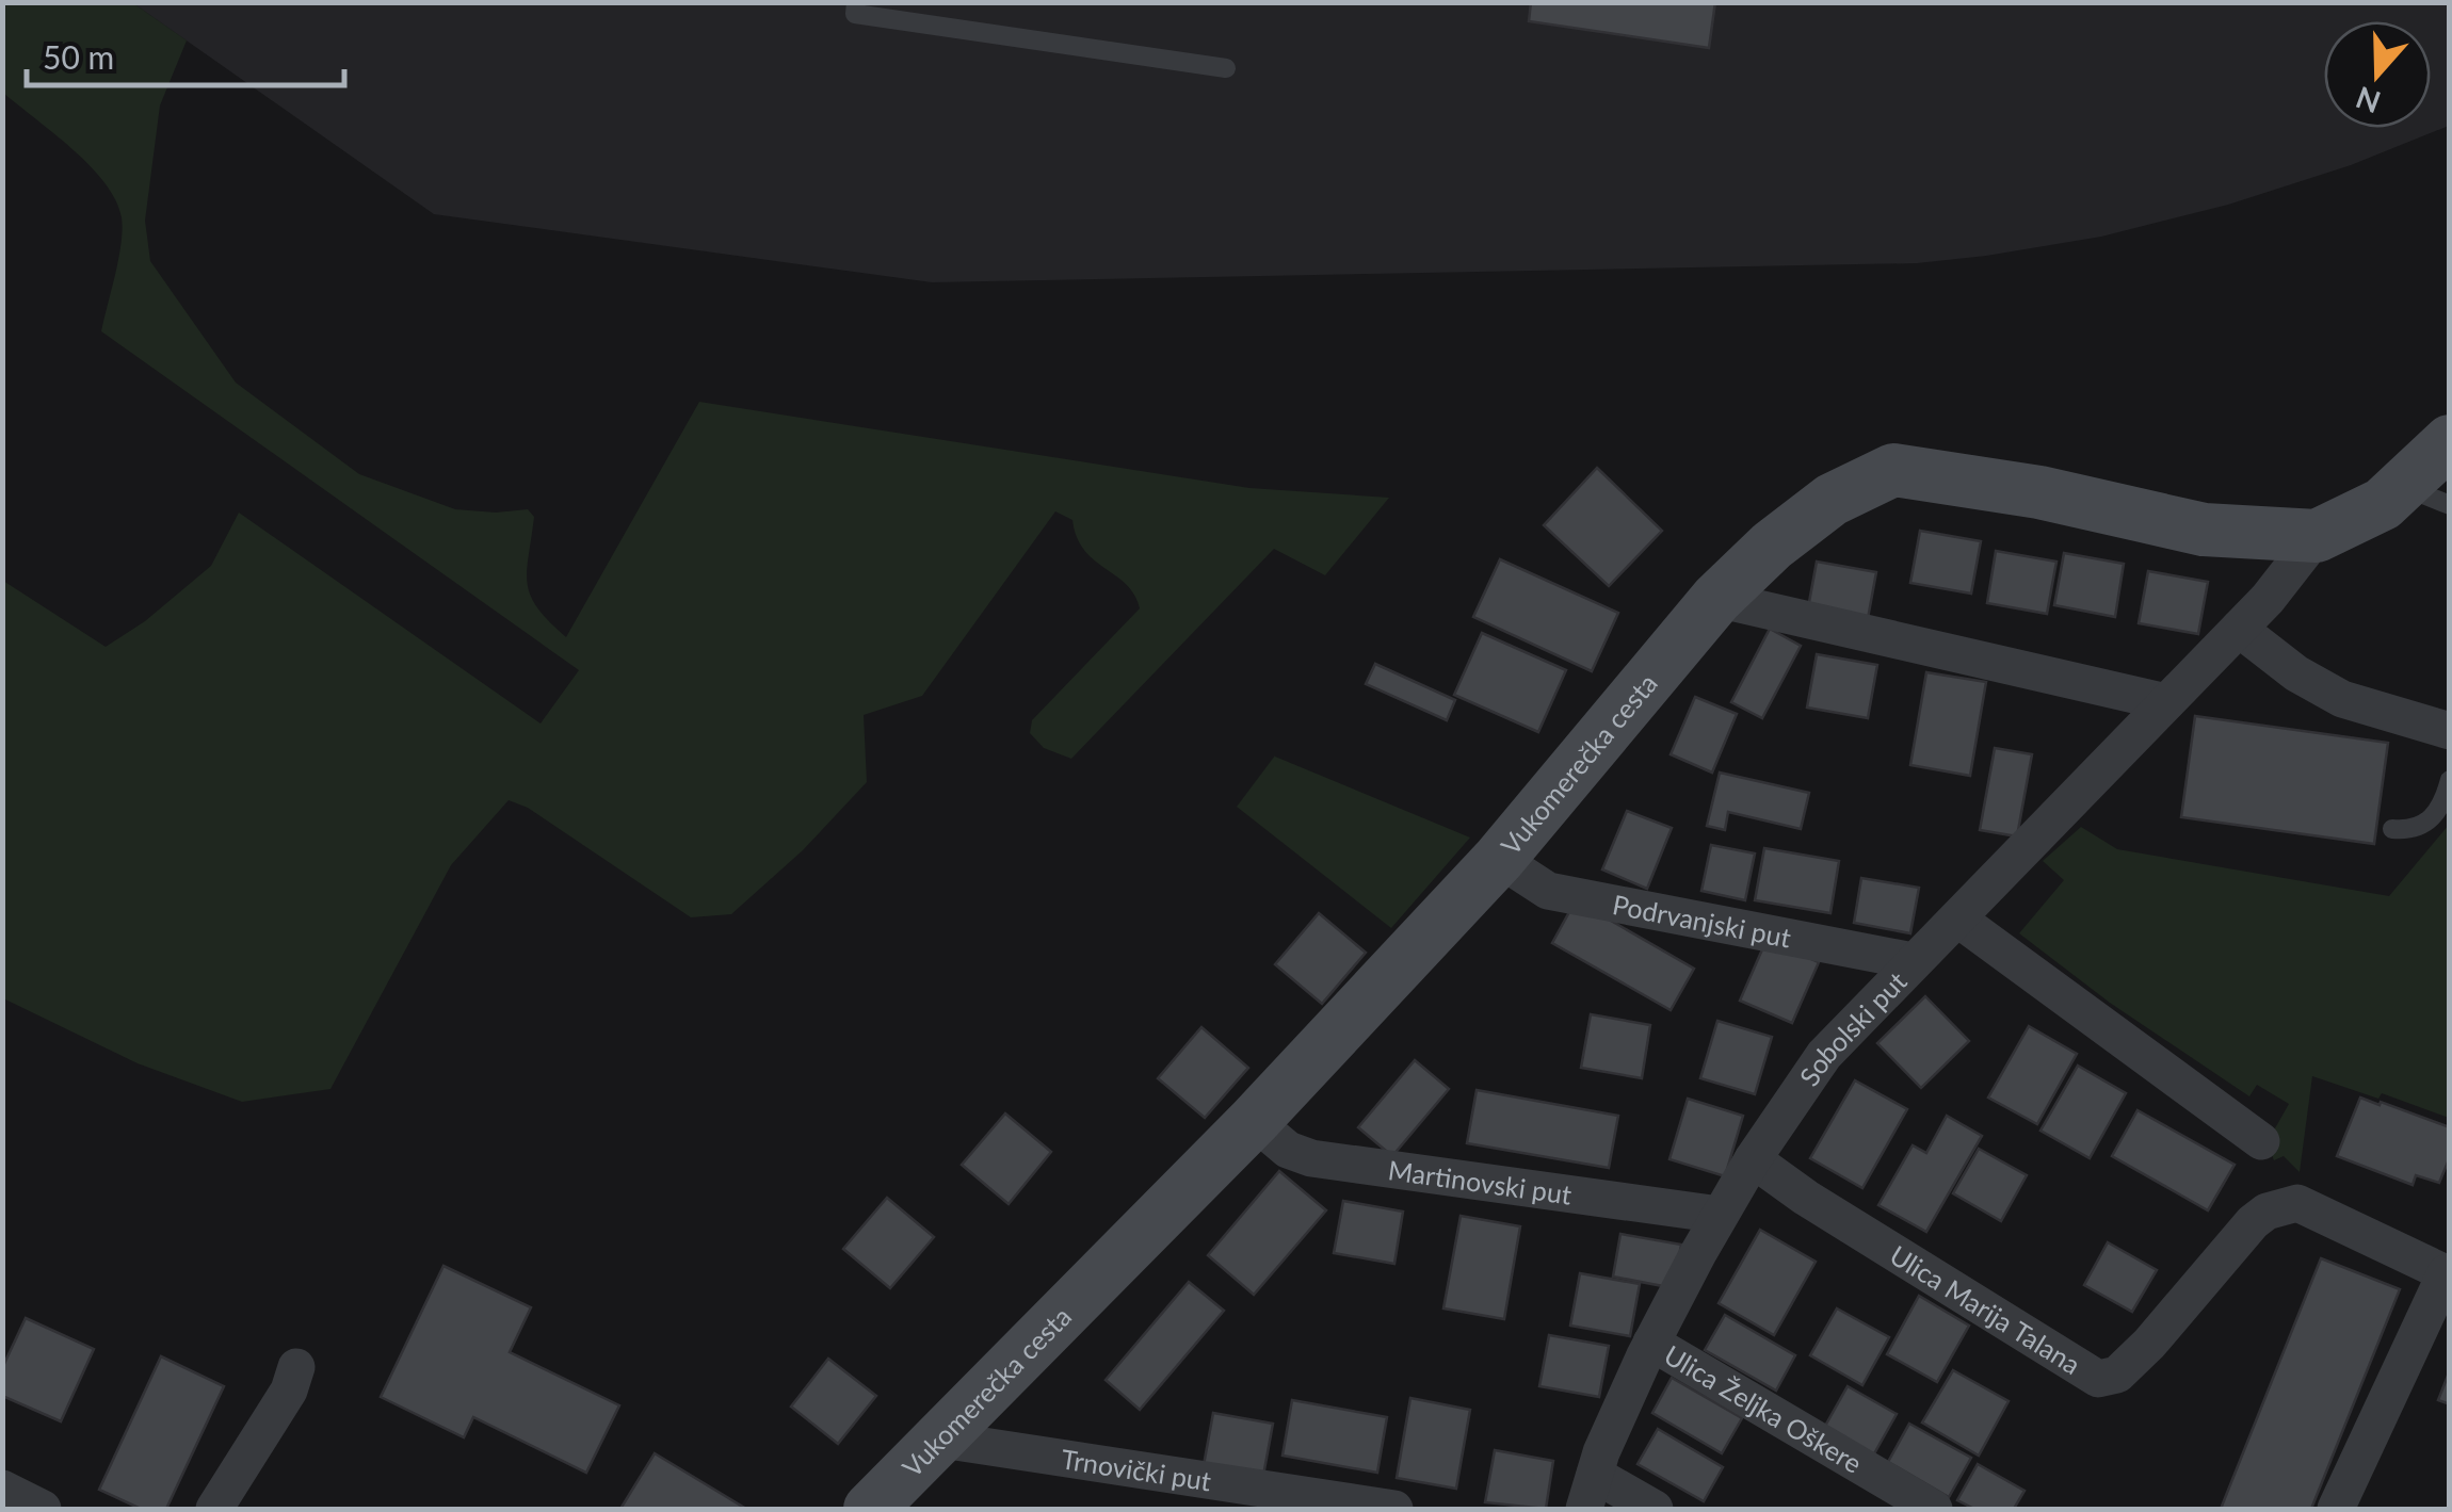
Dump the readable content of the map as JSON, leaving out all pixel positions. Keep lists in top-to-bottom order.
{
  "streets": {
    "street": [
      "Vukomerečka cesta",
      "Podrvanjski put",
      "Sobolski put",
      "Martinovski put",
      "Ulica Marija Talana",
      "Ulica Željka Oškere",
      "Trnovički put"
    ]
  },
  "crossings": [
    ["Vukomerečka cesta", "Podrvanjski put"],
    ["Vukomerečka cesta", "Sobolski put"],
    ["Vukomerečka cesta", "Martinovski put"],
    ["Vukomerečka cesta", "Trnovički put"],
    ["Podrvanjski put", "Sobolski put"],
    ["Sobolski put", "Martinovski put"],
    ["Sobolski put", "Ulica Marija Talana"],
    ["Sobolski put", "Ulica Željka Oškere"]
  ],
  "scale_bar": "50 m",
  "north": "bottom"
}
